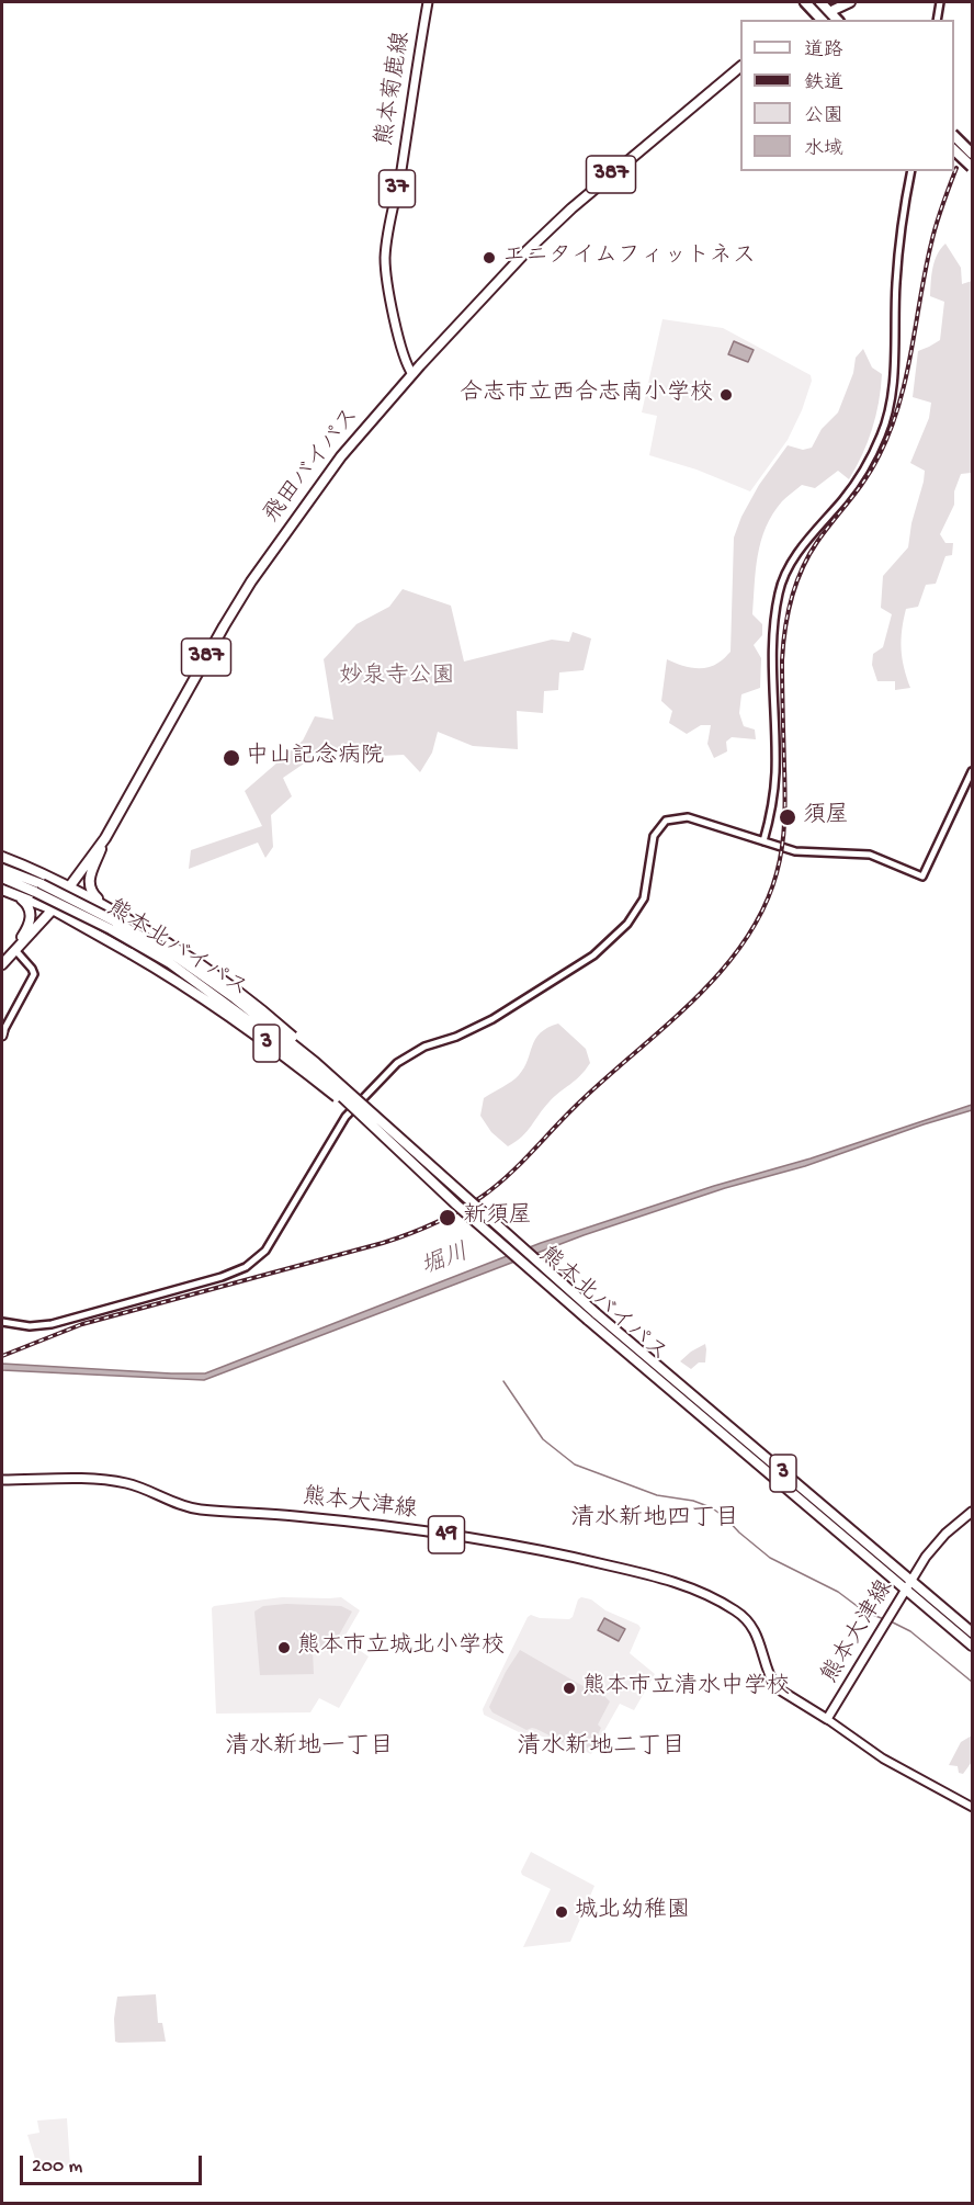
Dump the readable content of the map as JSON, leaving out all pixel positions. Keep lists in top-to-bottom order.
{
  "streets": {
    "highway": [
      "387",
      "飛田バイパス",
      "熊本北バイパス",
      "3"
    ],
    "main road": [
      "熊本菊鹿線",
      "37",
      "熊本大津線",
      "49"
    ]
  },
  "crossings": [
    ["熊本菊鹿線", "飛田バイパス"],
    ["飛田バイパス", "3"],
    ["熊本北バイパス", "3"],
    ["熊本北バイパス", "熊本大津線"]
  ],
  "districts": ["清水新地四丁目", "清水新地一丁目", "清水新地二丁目"],
  "water": ["堀川"],
  "parks": ["妙泉寺公園"],
  "places": [
    "エニタイムフィットネス",
    "合志市立西合志南小学校",
    "中山記念病院",
    "須屋",
    "新須屋",
    "熊本市立城北小学校",
    "熊本市立清水中学校",
    "城北幼稚園"
  ],
  "legend": [
    "道路",
    "鉄道",
    "公園",
    "水域"
  ],
  "scale_bar": "200 m"
}
